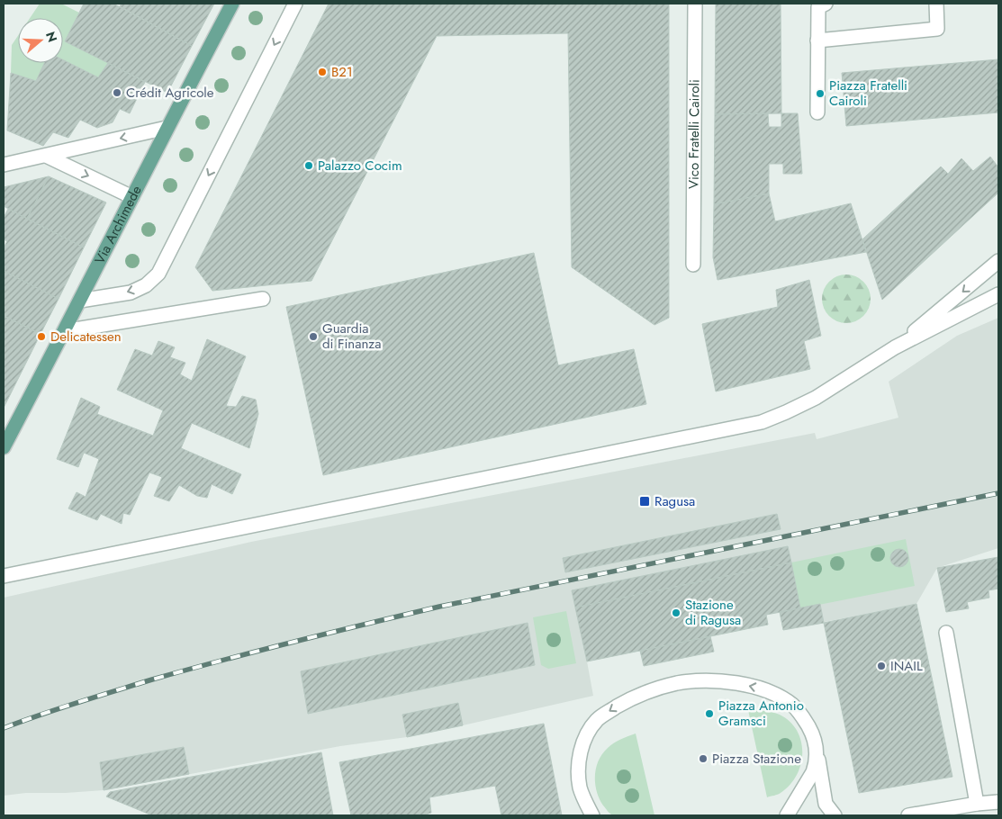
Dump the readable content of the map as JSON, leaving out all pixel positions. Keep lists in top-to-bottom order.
{
  "streets": {
    "main road": ["Via Archimede"],
    "street": ["Vico Fratelli Cairoli"]
  },
  "places": {
    "other": [
      "B21",
      "Crédit Agricole",
      "Piazza Fratelli Cairoli",
      "Palazzo Cocim",
      "Delicatessen",
      "Guardia di Finanza",
      "Stazione di Ragusa",
      "INAIL",
      "Piazza Antonio Gramsci",
      "Piazza Stazione"
    ],
    "transit": ["Ragusa"]
  },
  "north": "right"
}
